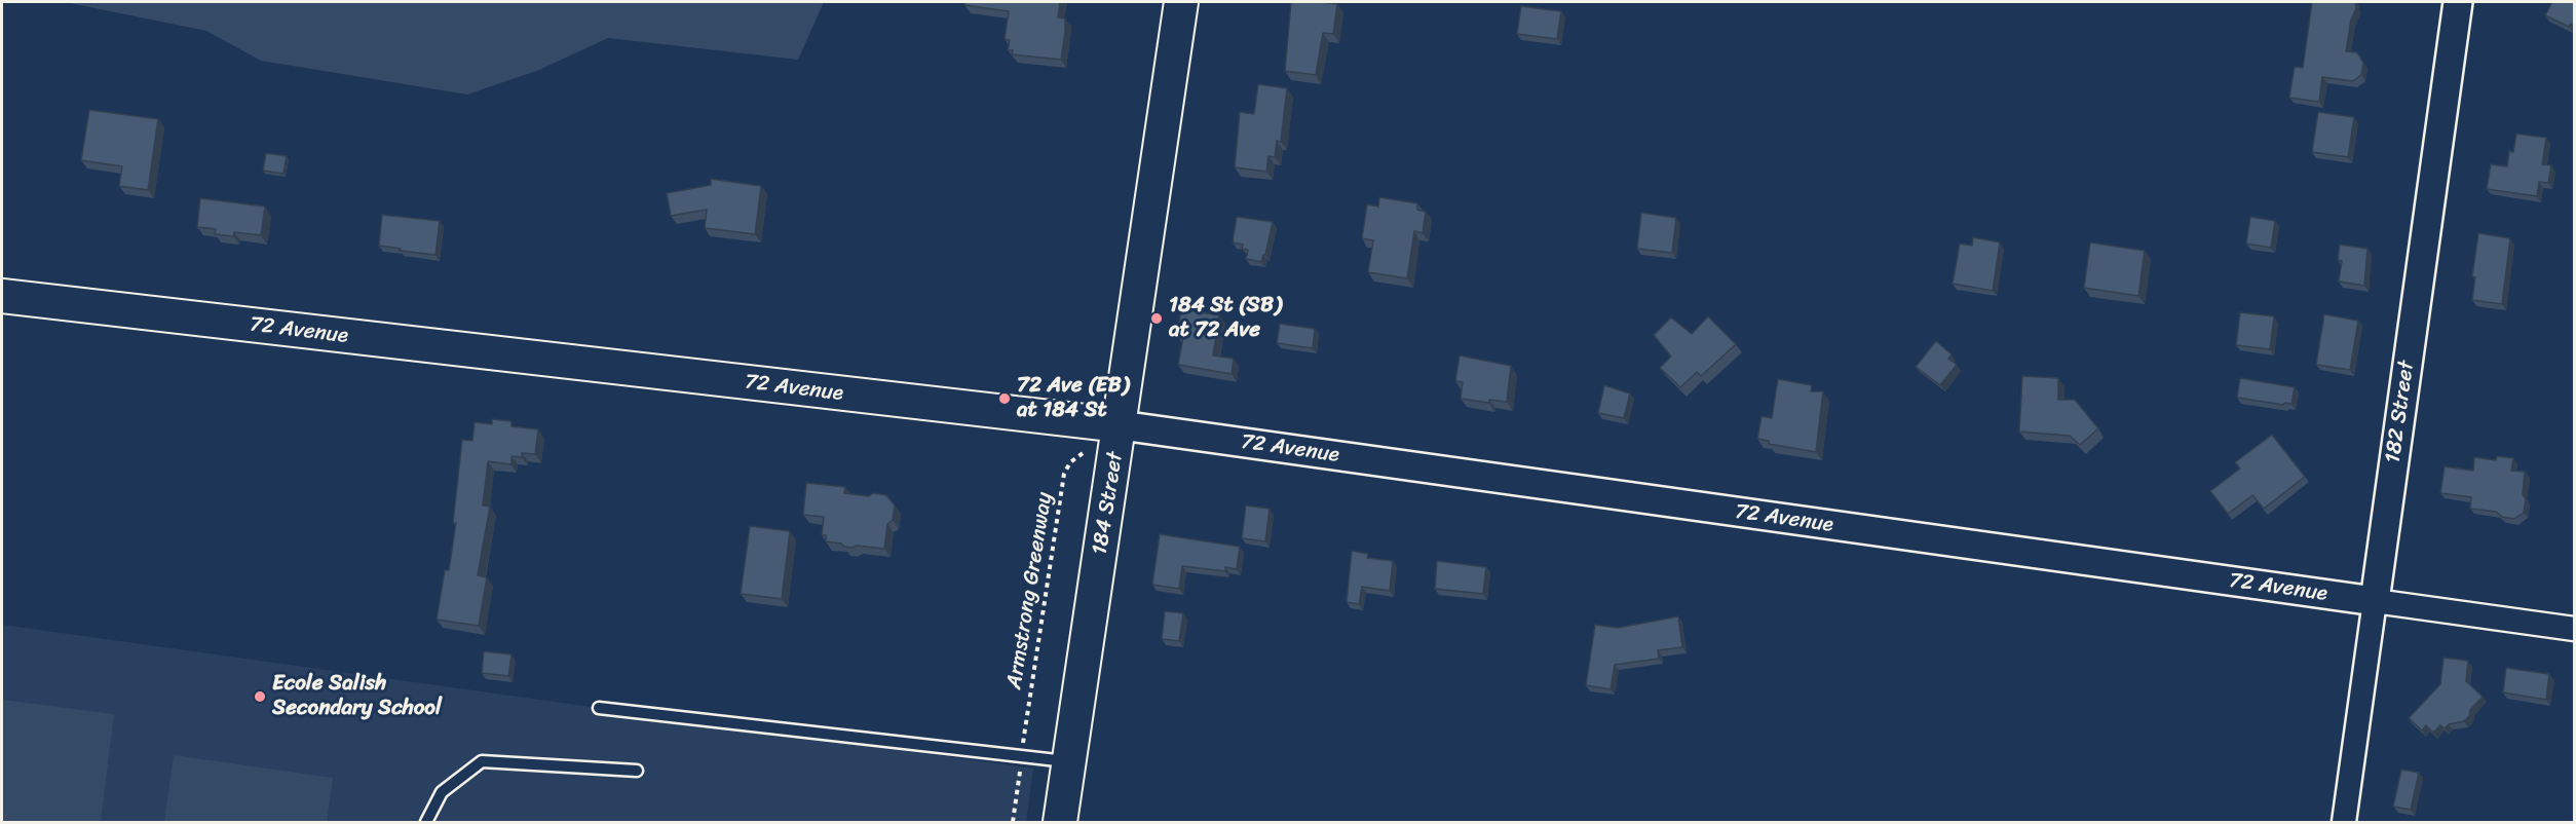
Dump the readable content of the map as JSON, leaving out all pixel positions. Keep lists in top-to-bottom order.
{
  "streets": {
    "main road": ["72 Avenue", "184 Street"],
    "street": ["182 Street"],
    "path": ["Armstrong Greenway"]
  },
  "crossings": [
    ["72 Avenue", "182 Street"],
    ["72 Avenue", "184 Street"]
  ],
  "places": ["184 St (SB) at 72 Ave", "72 Ave (EB) at 184 St", "Ecole Salish Secondary School"]
}
